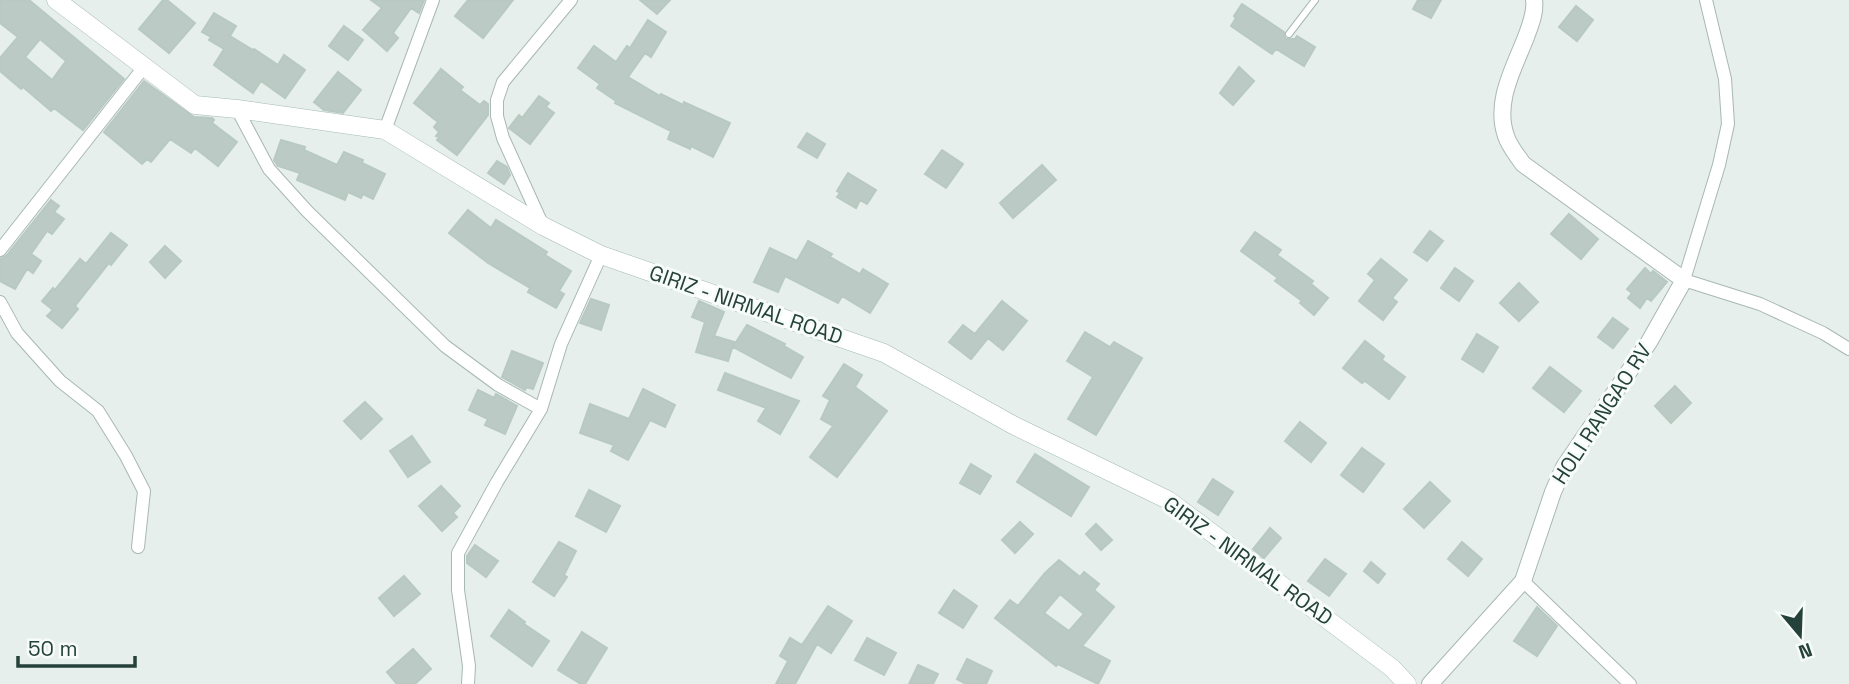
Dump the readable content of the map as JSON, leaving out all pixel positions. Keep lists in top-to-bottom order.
{
  "streets": {
    "main road": ["GIRIZ - NIRMAL ROAD"],
    "street": ["HOLI RANGAO RV"]
  },
  "scale_bar": "50 m",
  "north": "bottom"
}
